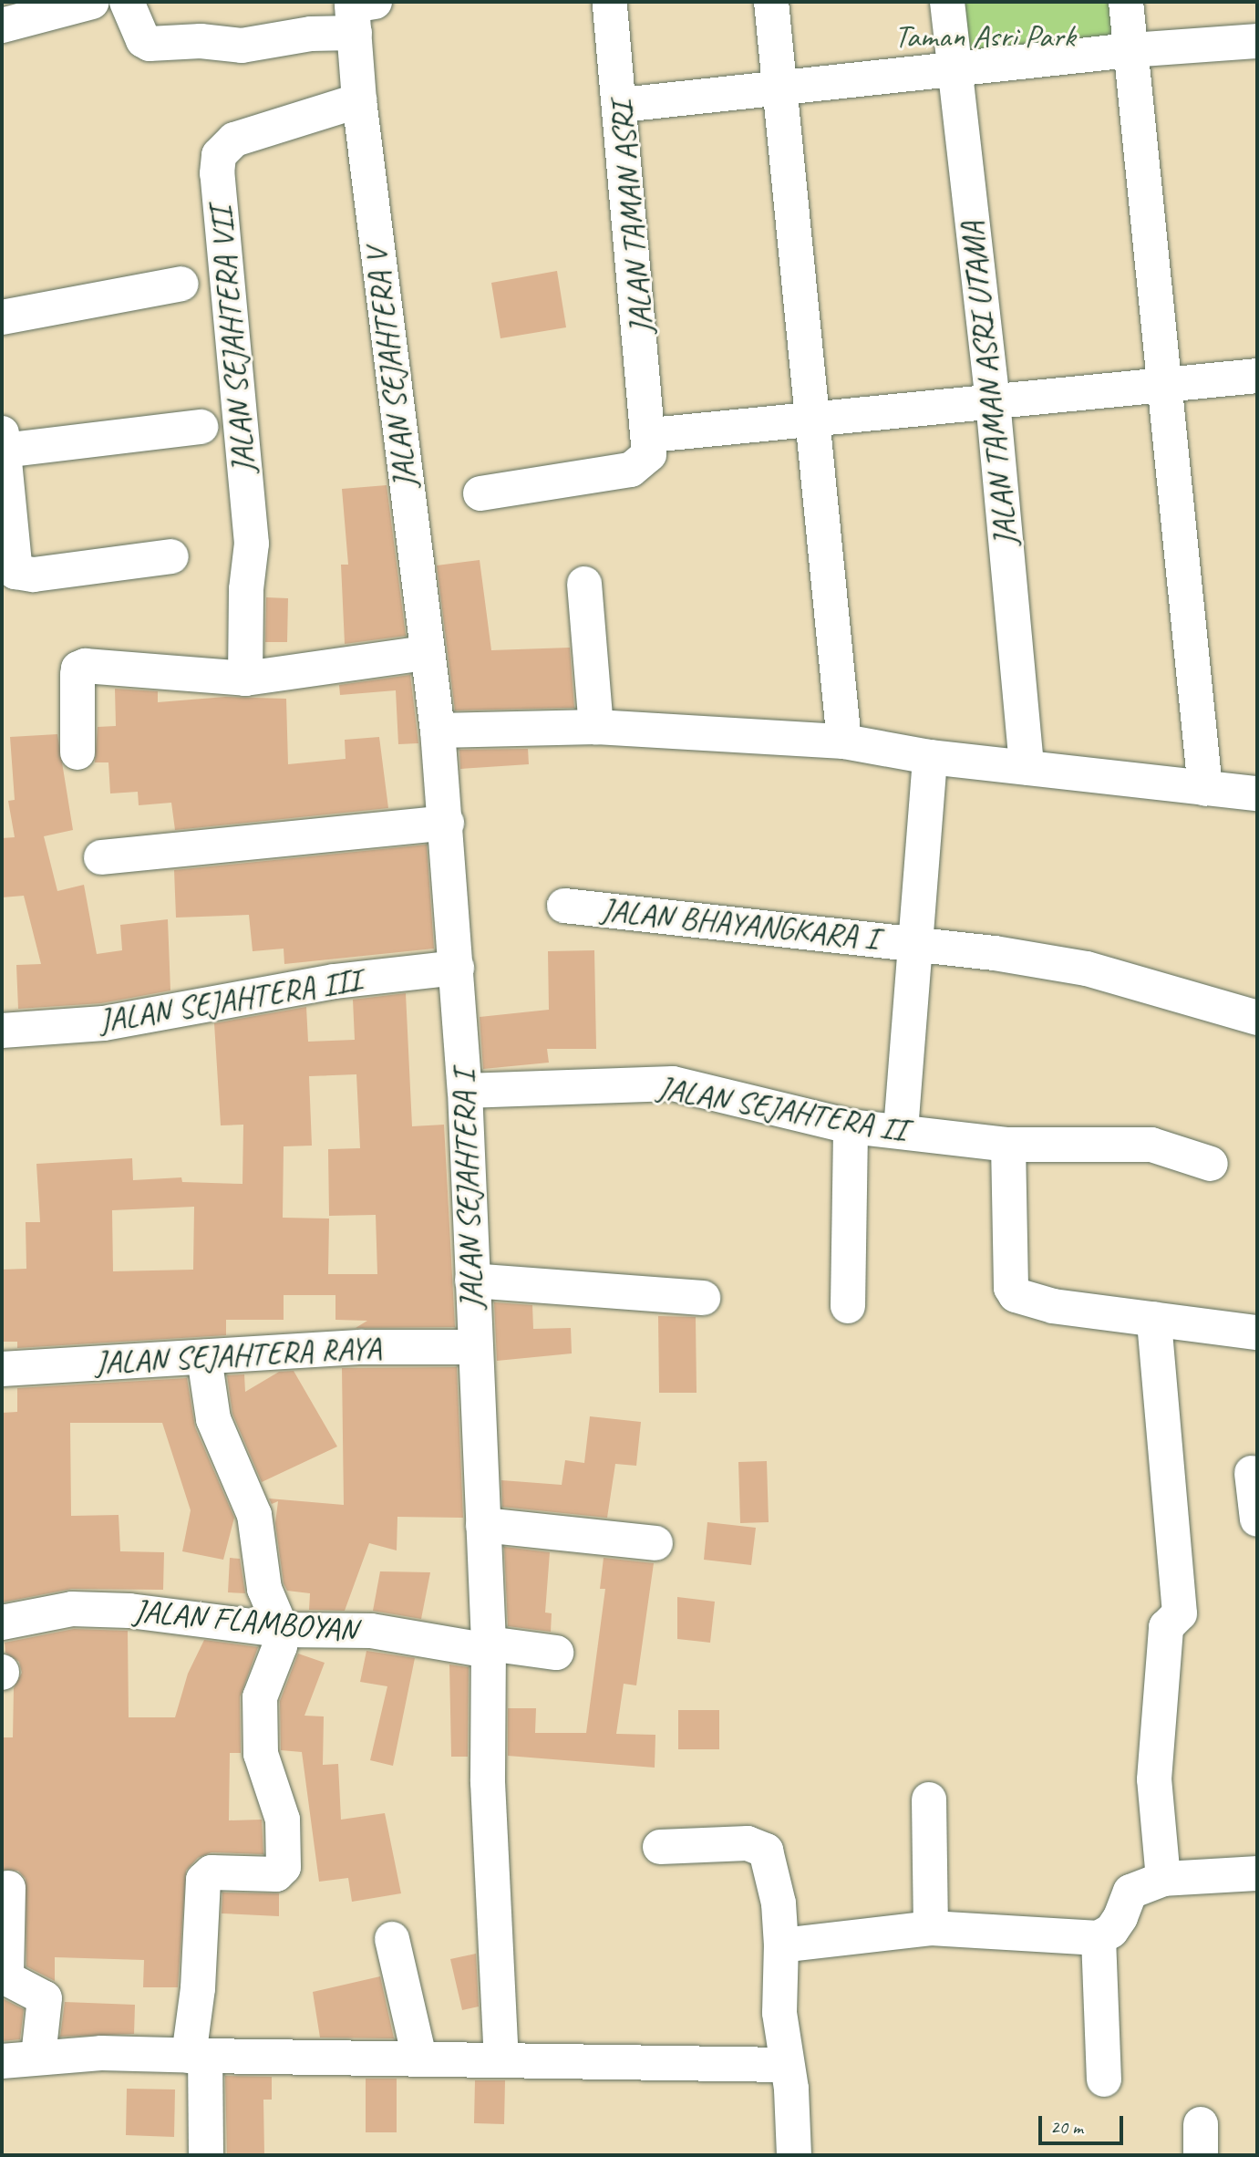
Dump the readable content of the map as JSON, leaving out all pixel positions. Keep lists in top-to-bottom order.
{
  "streets": {
    "street": [
      "JALAN TAMAN ASRI",
      "JALAN SEJAHTERA VII",
      "JALAN SEJAHTERA V",
      "JALAN TAMAN ASRI UTAMA",
      "JALAN BHAYANGKARA I",
      "JALAN SEJAHTERA III",
      "JALAN SEJAHTERA II",
      "JALAN SEJAHTERA I",
      "JALAN SEJAHTERA RAYA",
      "JALAN FLAMBOYAN"
    ]
  },
  "crossings": [
    ["JALAN SEJAHTERA VII", "JALAN SEJAHTERA V"],
    ["JALAN SEJAHTERA V", "JALAN SEJAHTERA I"],
    ["JALAN SEJAHTERA III", "JALAN SEJAHTERA I"],
    ["JALAN SEJAHTERA II", "JALAN SEJAHTERA I"],
    ["JALAN SEJAHTERA I", "JALAN SEJAHTERA RAYA"],
    ["JALAN SEJAHTERA I", "JALAN FLAMBOYAN"]
  ],
  "parks": ["Taman Asri Park"],
  "scale_bar": "20 m"
}
